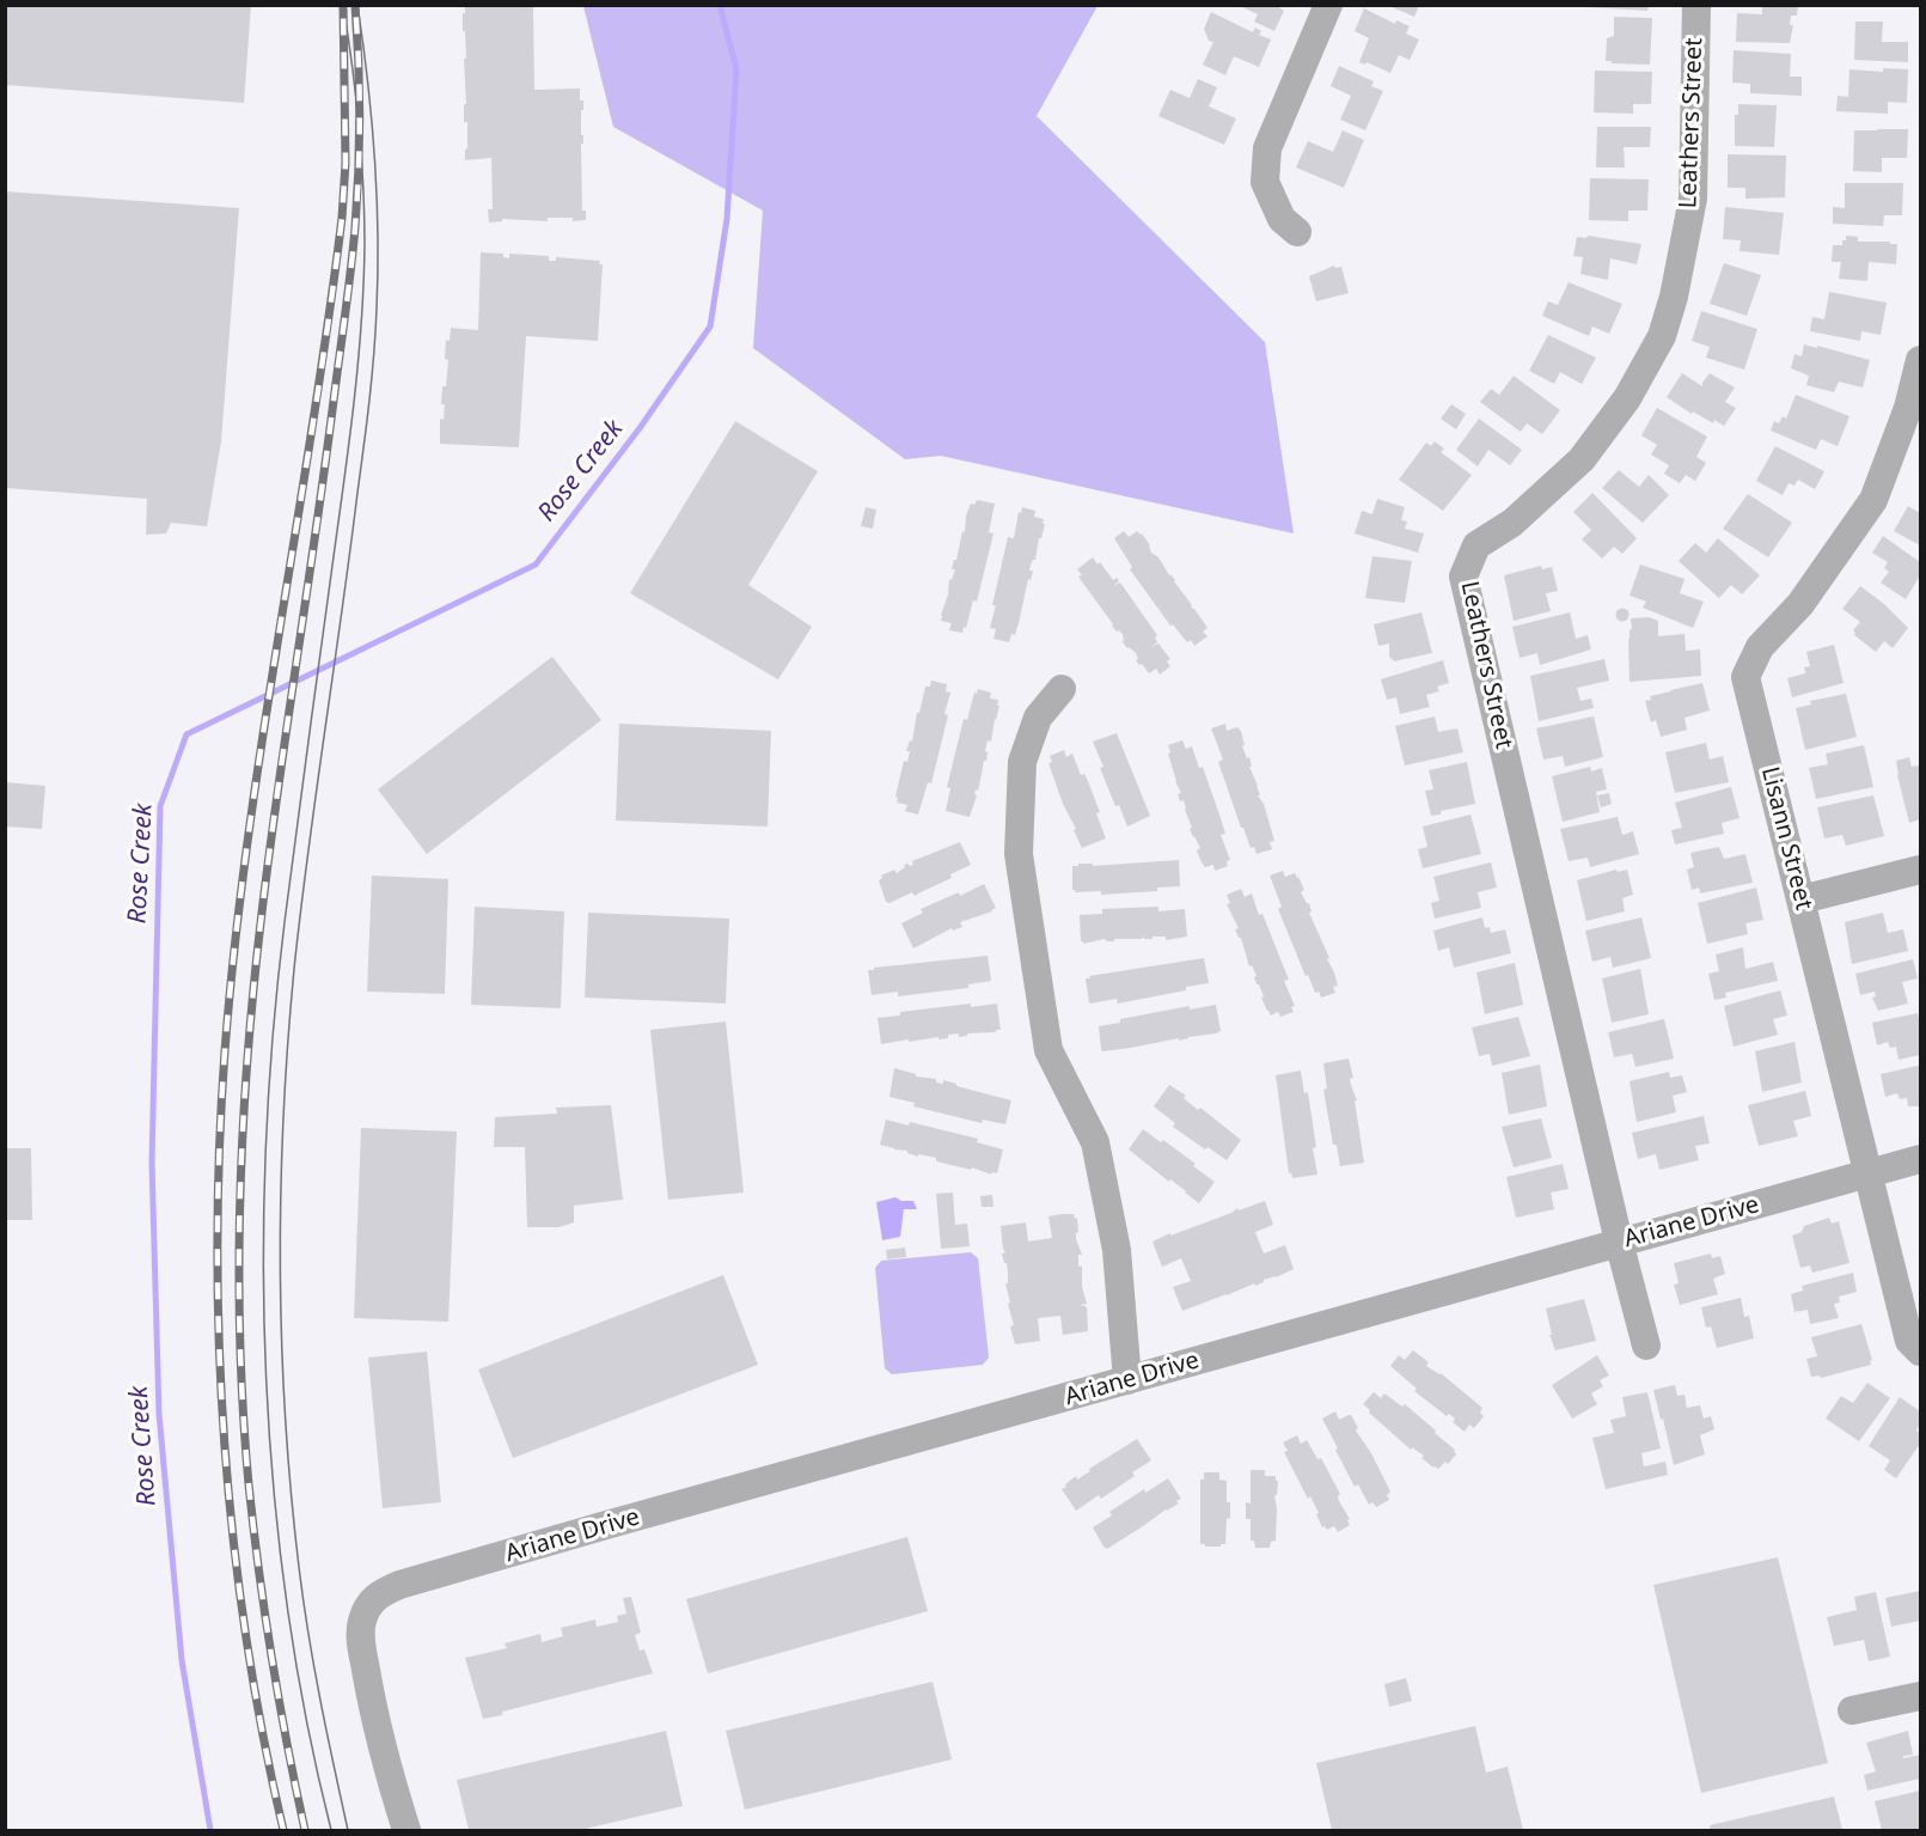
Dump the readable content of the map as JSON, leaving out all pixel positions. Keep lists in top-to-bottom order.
{
  "streets": {
    "street": ["Leathers Street", "Lisann Street", "Ariane Drive"]
  },
  "crossings": [
    ["Leathers Street", "Ariane Drive"],
    ["Lisann Street", "Ariane Drive"]
  ],
  "water": ["Rose Creek"]
}
